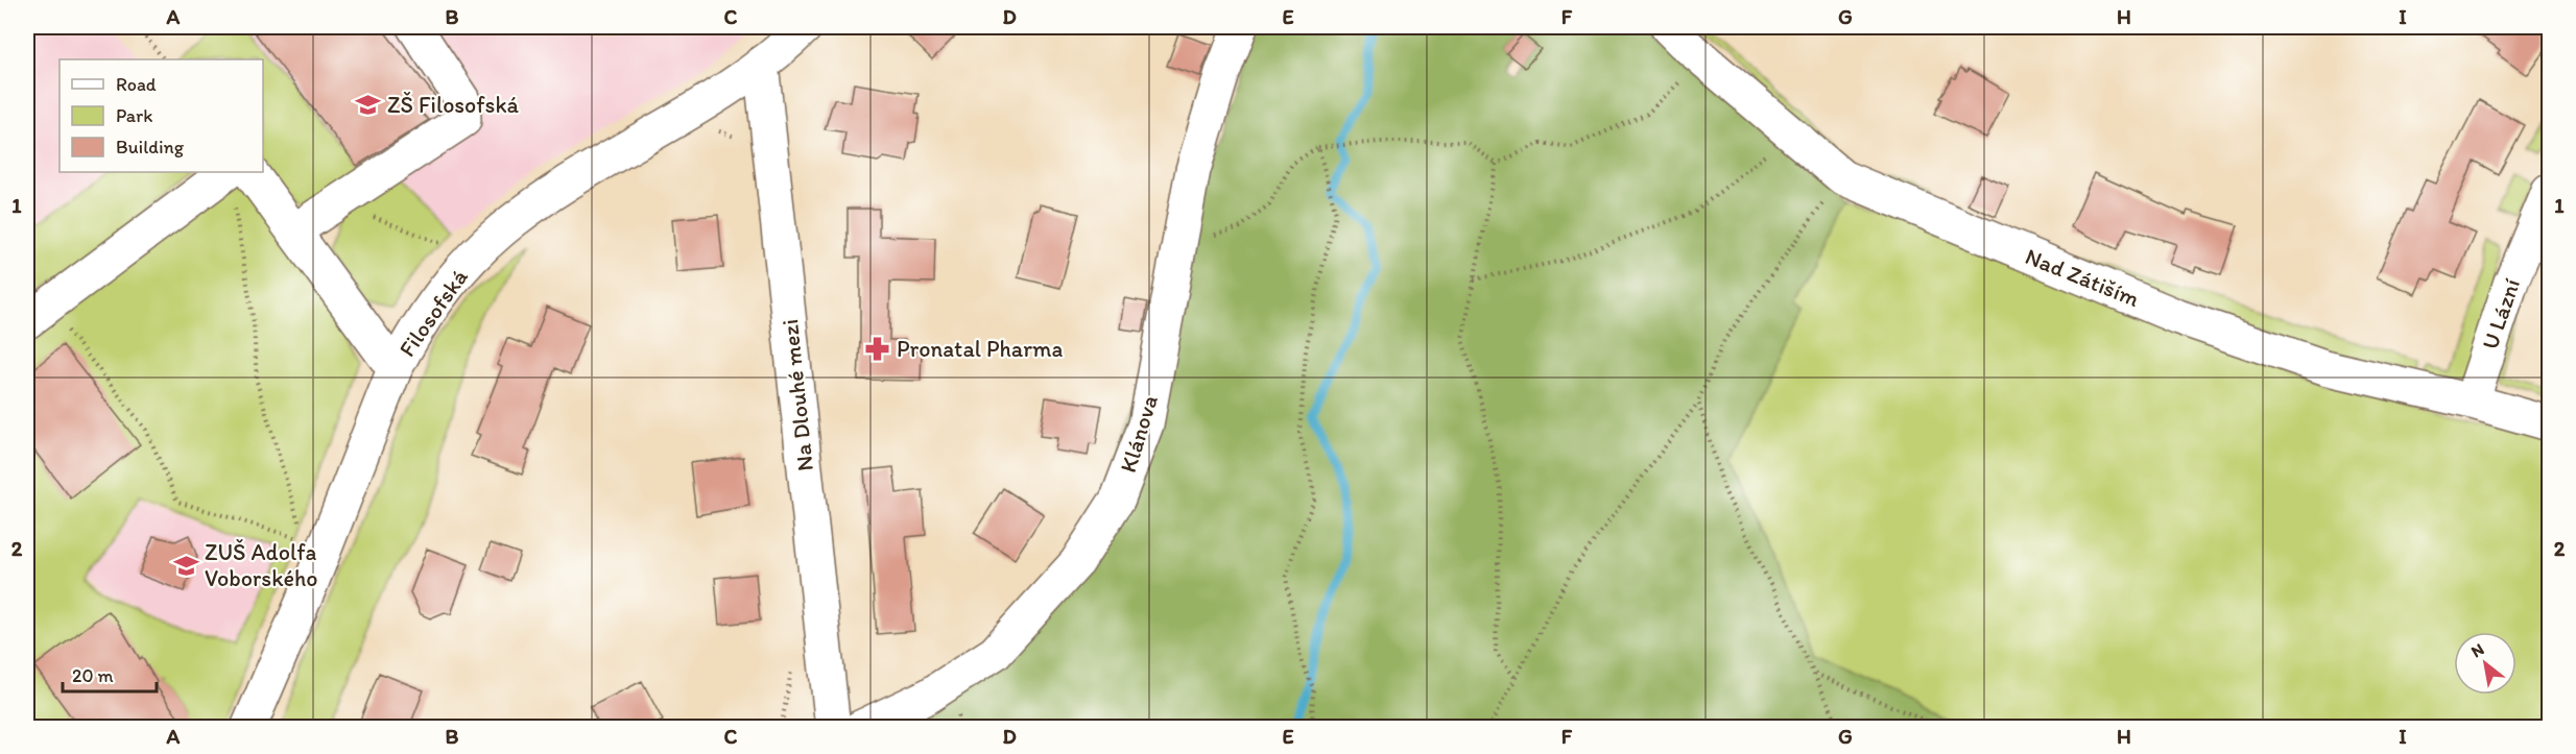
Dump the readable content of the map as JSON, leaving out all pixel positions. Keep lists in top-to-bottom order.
{
  "streets": {
    "street": [
      "Nad Zátiším",
      "Filosofská",
      "U Lázní",
      "Na Dlouhé mezi",
      "Klánova"
    ]
  },
  "crossings": [
    ["Nad Zátiším", "U Lázní"],
    ["Filosofská", "Na Dlouhé mezi"]
  ],
  "places": {
    "school or university": ["ZŠ Filosofská", "ZUŠ Adolfa Voborského"],
    "pharmacy": ["Pronatal Pharma"]
  },
  "legend": ["Road", "Park", "Building"],
  "scale_bar": "20 m",
  "north": "top left",
  "grid": {
    "columns": [
      "A",
      "B",
      "C",
      "D",
      "E",
      "F",
      "G",
      "H",
      "I"
    ],
    "rows": ["1", "2"]
  }
}
